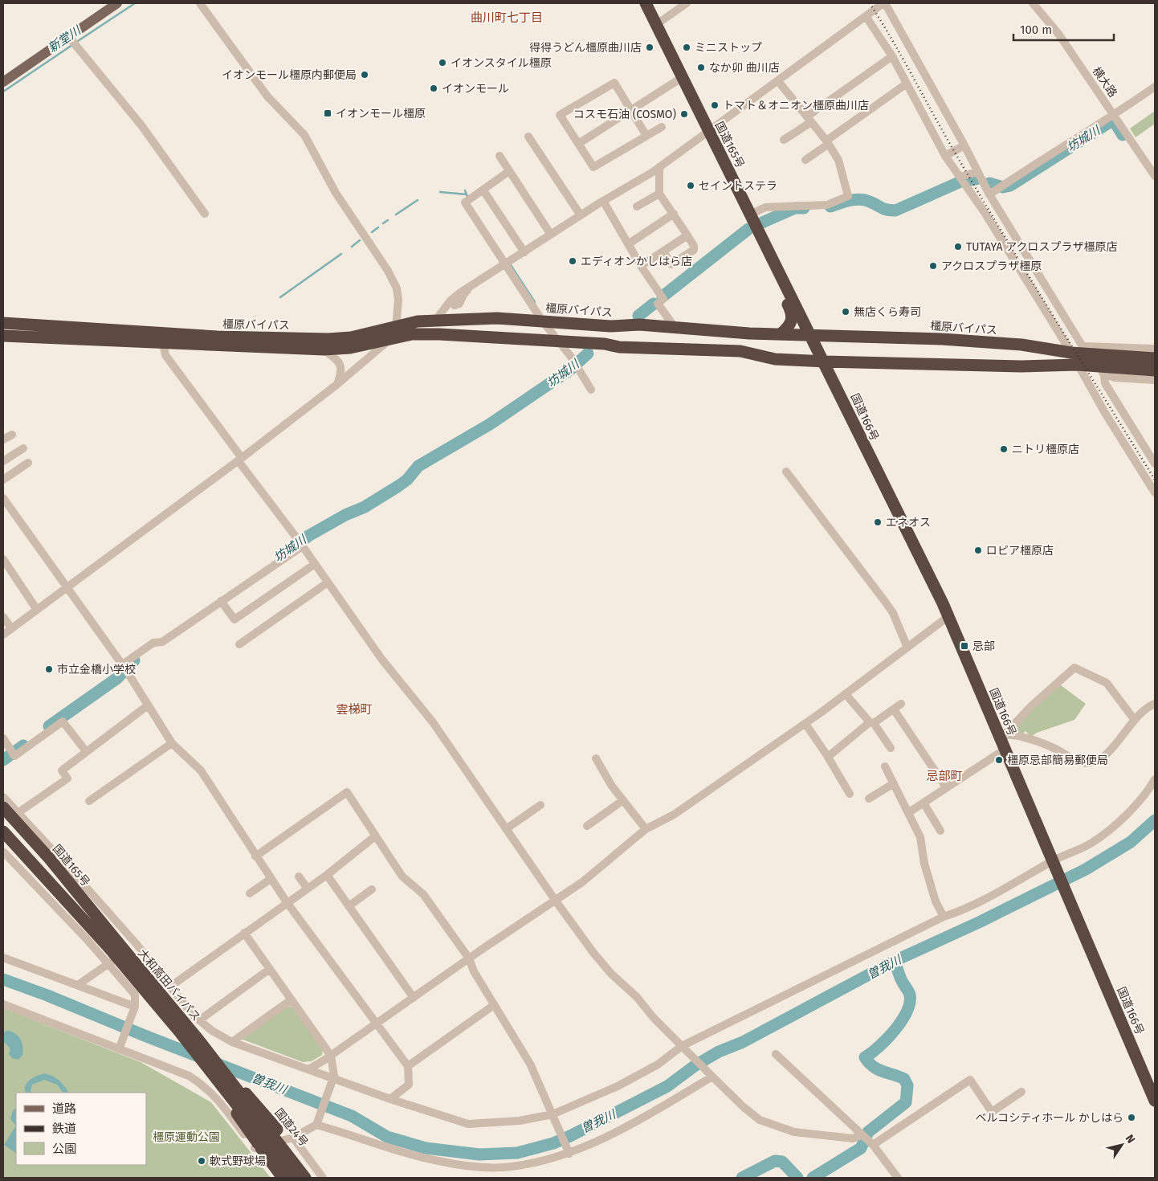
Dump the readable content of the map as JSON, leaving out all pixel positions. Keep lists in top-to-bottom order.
{
  "streets": {
    "highway": [
      "国道165号",
      "橿原バイパス",
      "国道166号",
      "大和高田バイパス",
      "国道24号"
    ],
    "street": ["横大路"]
  },
  "crossings": [
    ["国道165号", "橿原バイパス"],
    ["国道165号", "国道166号"],
    ["国道165号", "大和高田バイパス"],
    ["橿原バイパス", "国道166号"],
    ["大和高田バイパス", "国道24号"]
  ],
  "districts": ["曲川町七丁目", "雲梯町", "忌部町"],
  "water": ["新堂川", "坊城川", "曽我川"],
  "parks": ["橿原運動公園"],
  "places": {
    "other": [
      "得得うどん橿原曲川店",
      "ミニストップ",
      "イオンスタイル橿原",
      "なか卯 曲川店",
      "イオンモール橿原内郵便局",
      "イオンモール",
      "トマト＆オニオン橿原曲川店",
      "コスモ石油 (COSMO)",
      "セイントステラ",
      "TUTAYA アクロスプラザ橿原店",
      "エディオンかしはら店",
      "アクロスプラザ橿原",
      "無店くら寿司",
      "ニトリ橿原店",
      "エネオス",
      "ロピア橿原店",
      "市立金橋小学校",
      "橿原忌部簡易郵便局",
      "ベルコシティホール かしはら",
      "軟式野球場"
    ],
    "transit": ["イオンモール橿原", "忌部"]
  },
  "legend": ["道路", "鉄道", "公園"],
  "scale_bar": "100 m",
  "north": "top right"
}
